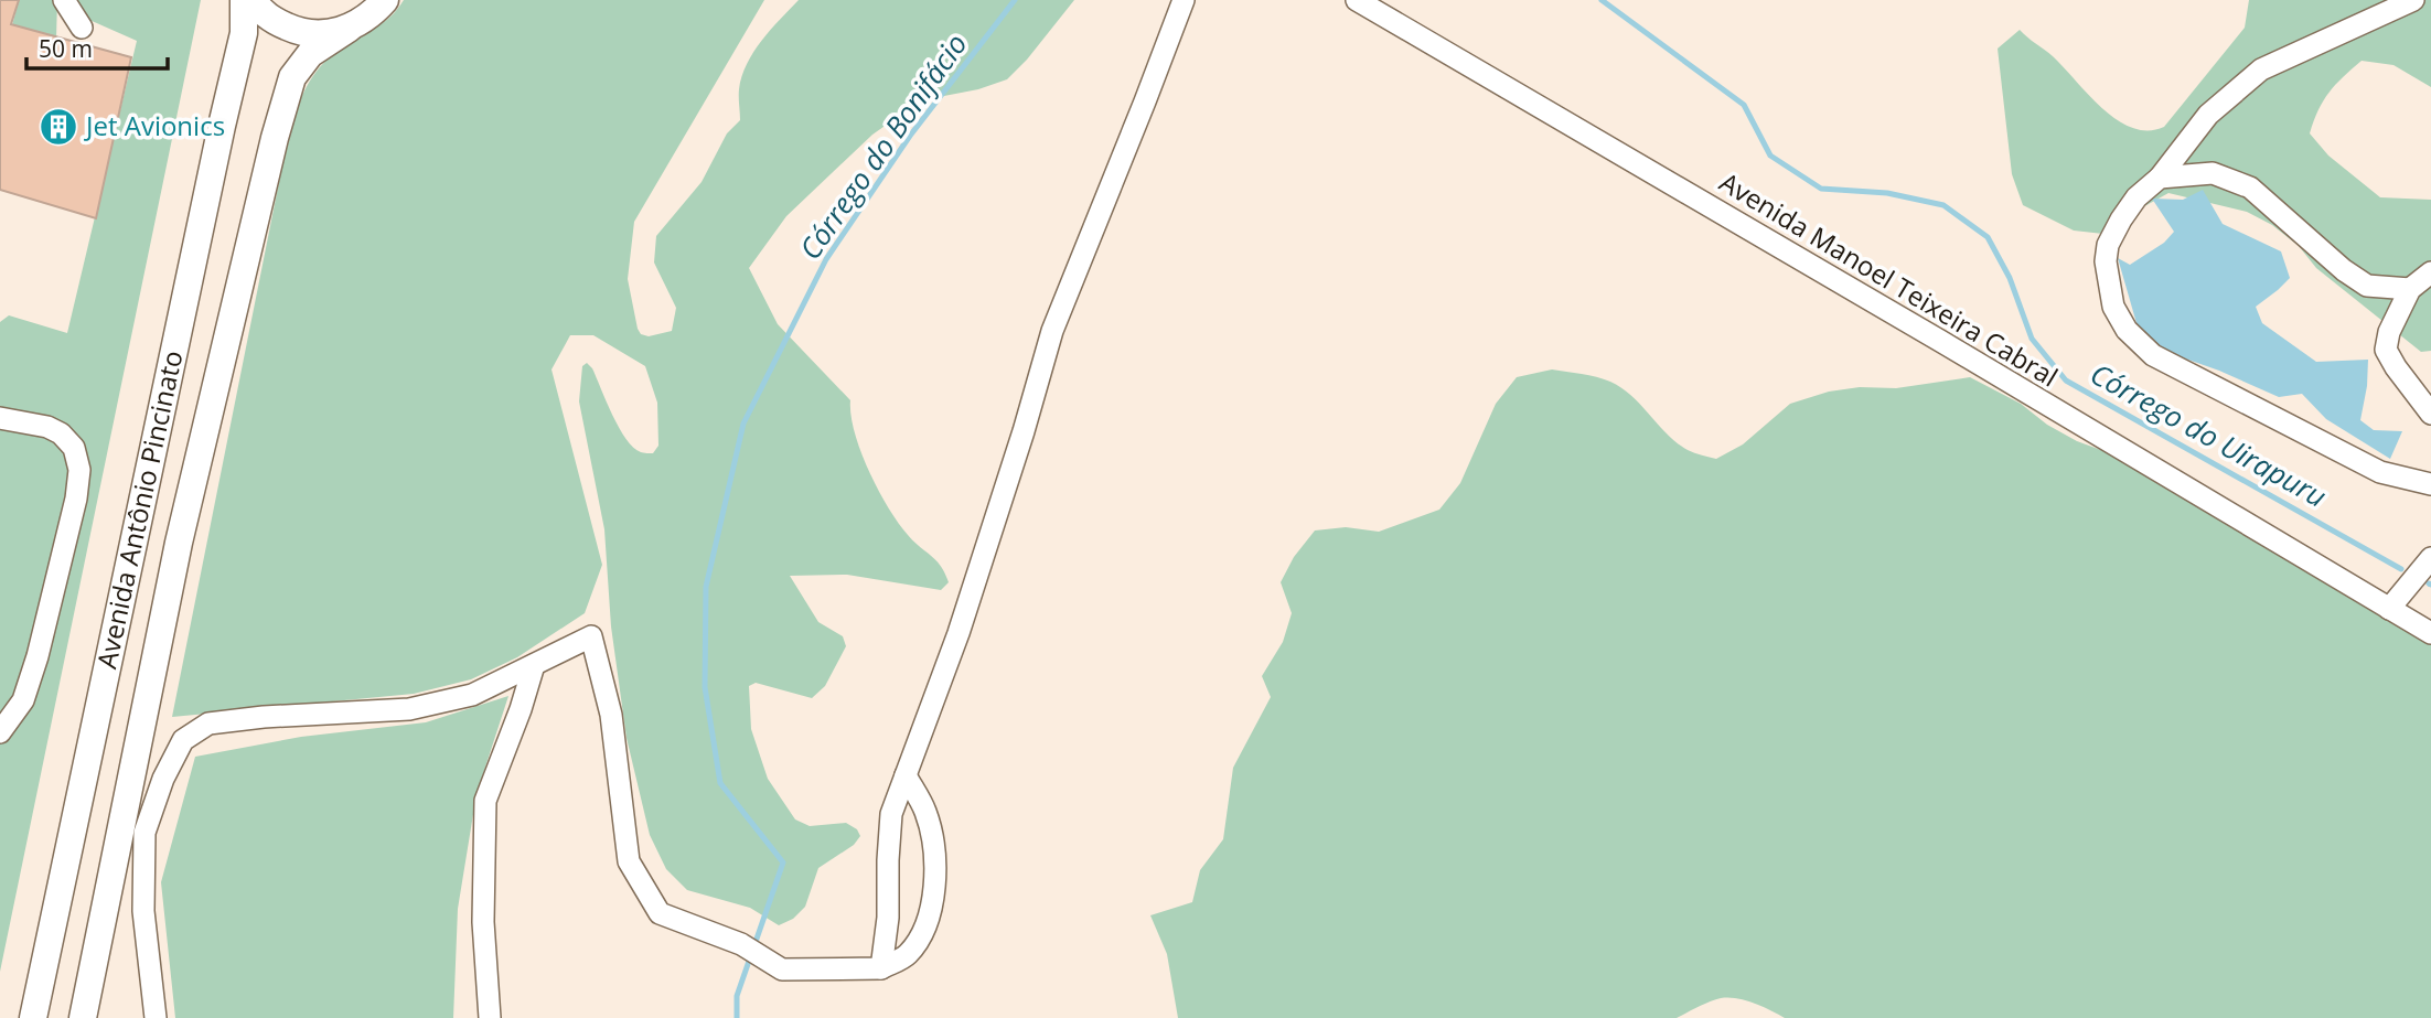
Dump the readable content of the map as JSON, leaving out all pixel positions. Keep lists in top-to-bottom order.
{
  "streets": {
    "main road": ["Avenida Antônio Pincinato"],
    "street": ["Avenida Manoel Teixeira Cabral"]
  },
  "water": ["Córrego do Bonifácio", "Córrego do Uirapuru"],
  "places": {
    "building": ["Jet Avionics"]
  },
  "scale_bar": "50 m"
}
